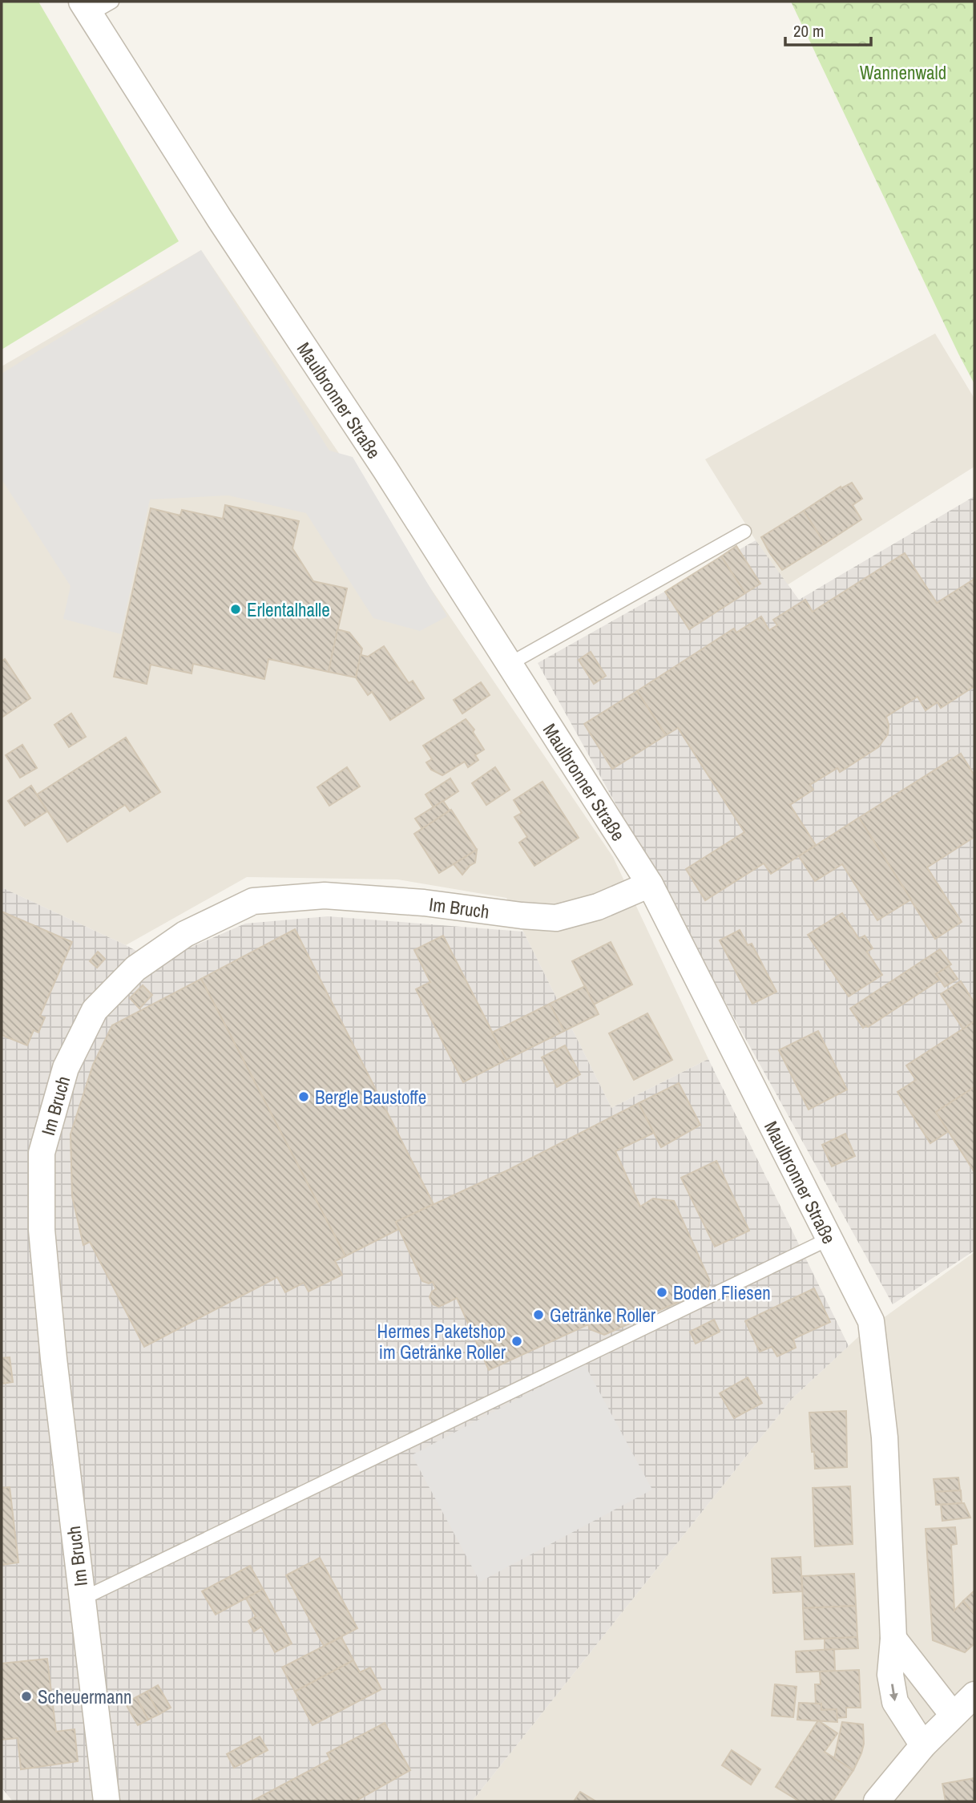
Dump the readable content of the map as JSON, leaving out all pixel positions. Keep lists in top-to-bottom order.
{
  "streets": {
    "street": ["Maulbronner Straße", "Im Bruch"]
  },
  "crossings": [
    ["Maulbronner Straße", "Im Bruch"]
  ],
  "parks": ["Wannenwald"],
  "places": [
    "Erlentalhalle",
    "Bergle Baustoffe",
    "Boden Fliesen",
    "Getränke Roller",
    "Hermes Paketshop im Getränke Roller",
    "Scheuermann"
  ],
  "scale_bar": "20 m"
}
